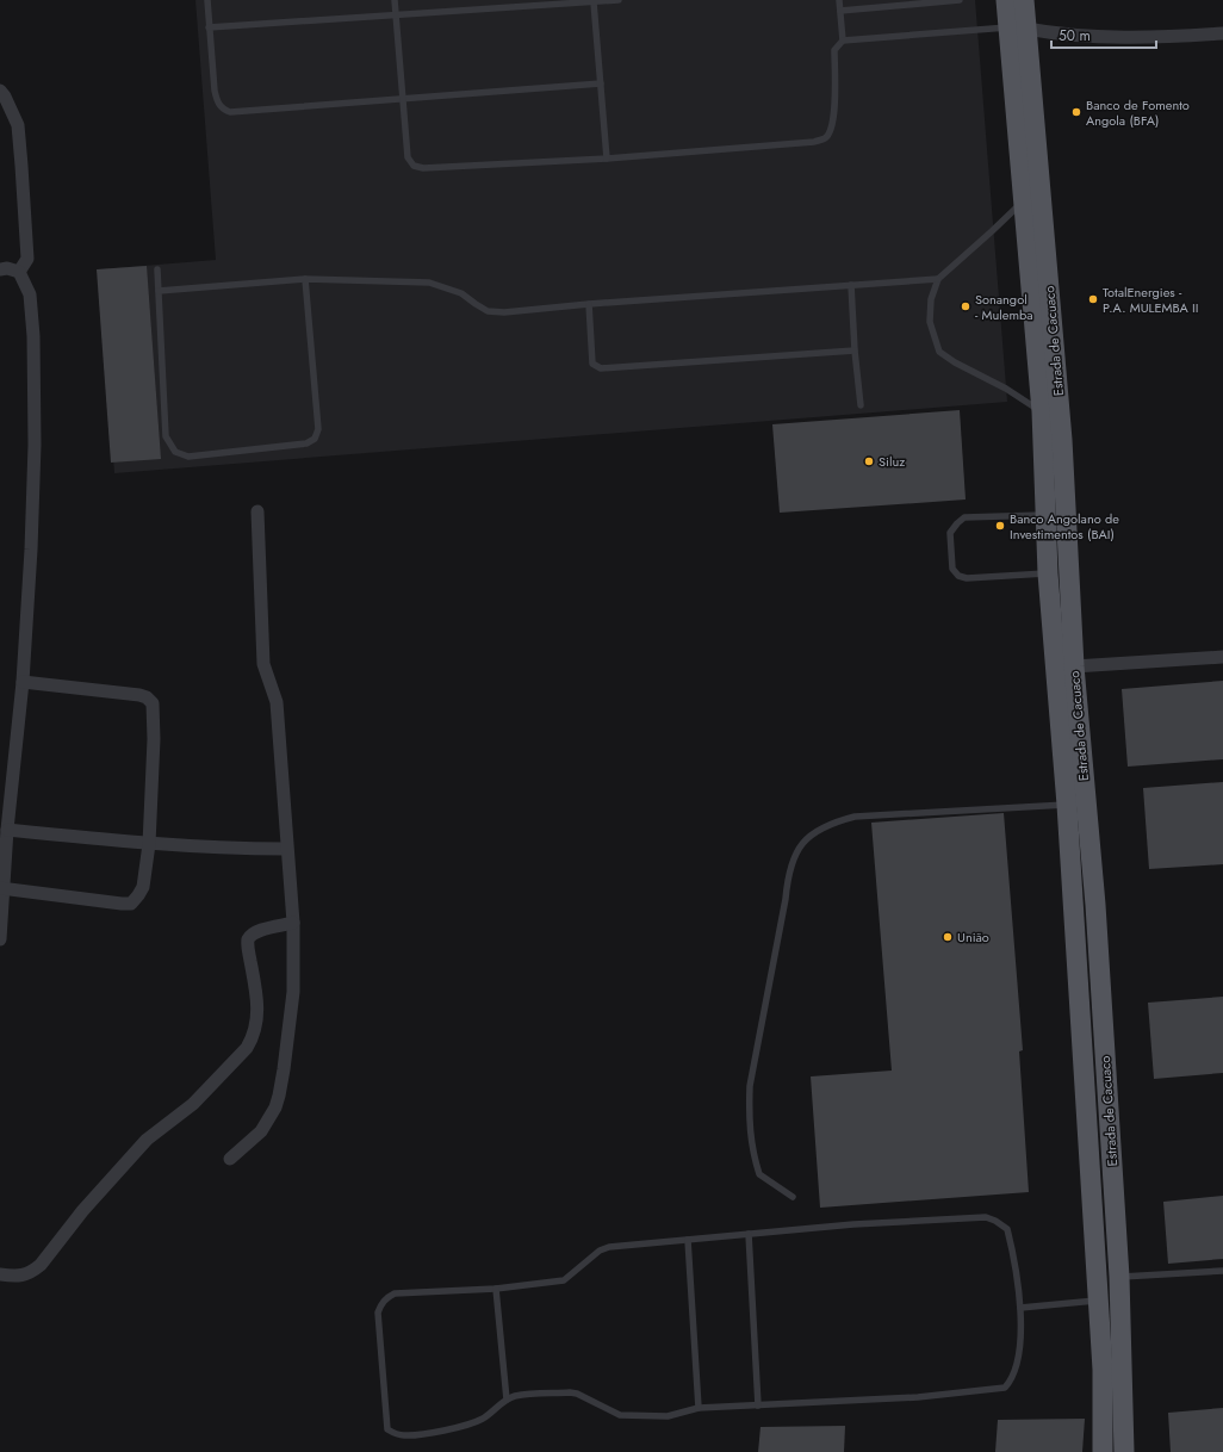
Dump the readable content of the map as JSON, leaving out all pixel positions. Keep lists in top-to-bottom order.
{
  "streets": {
    "main road": ["Estrada de Cacuaco"]
  },
  "places": [
    "Banco de Fomento Angola (BFA)",
    "TotalEnergies - P.A. MULEMBA II",
    "Sonangol - Mulemba",
    "Siluz",
    "Banco Angolano de Investimentos (BAI)",
    "União"
  ],
  "scale_bar": "50 m"
}
